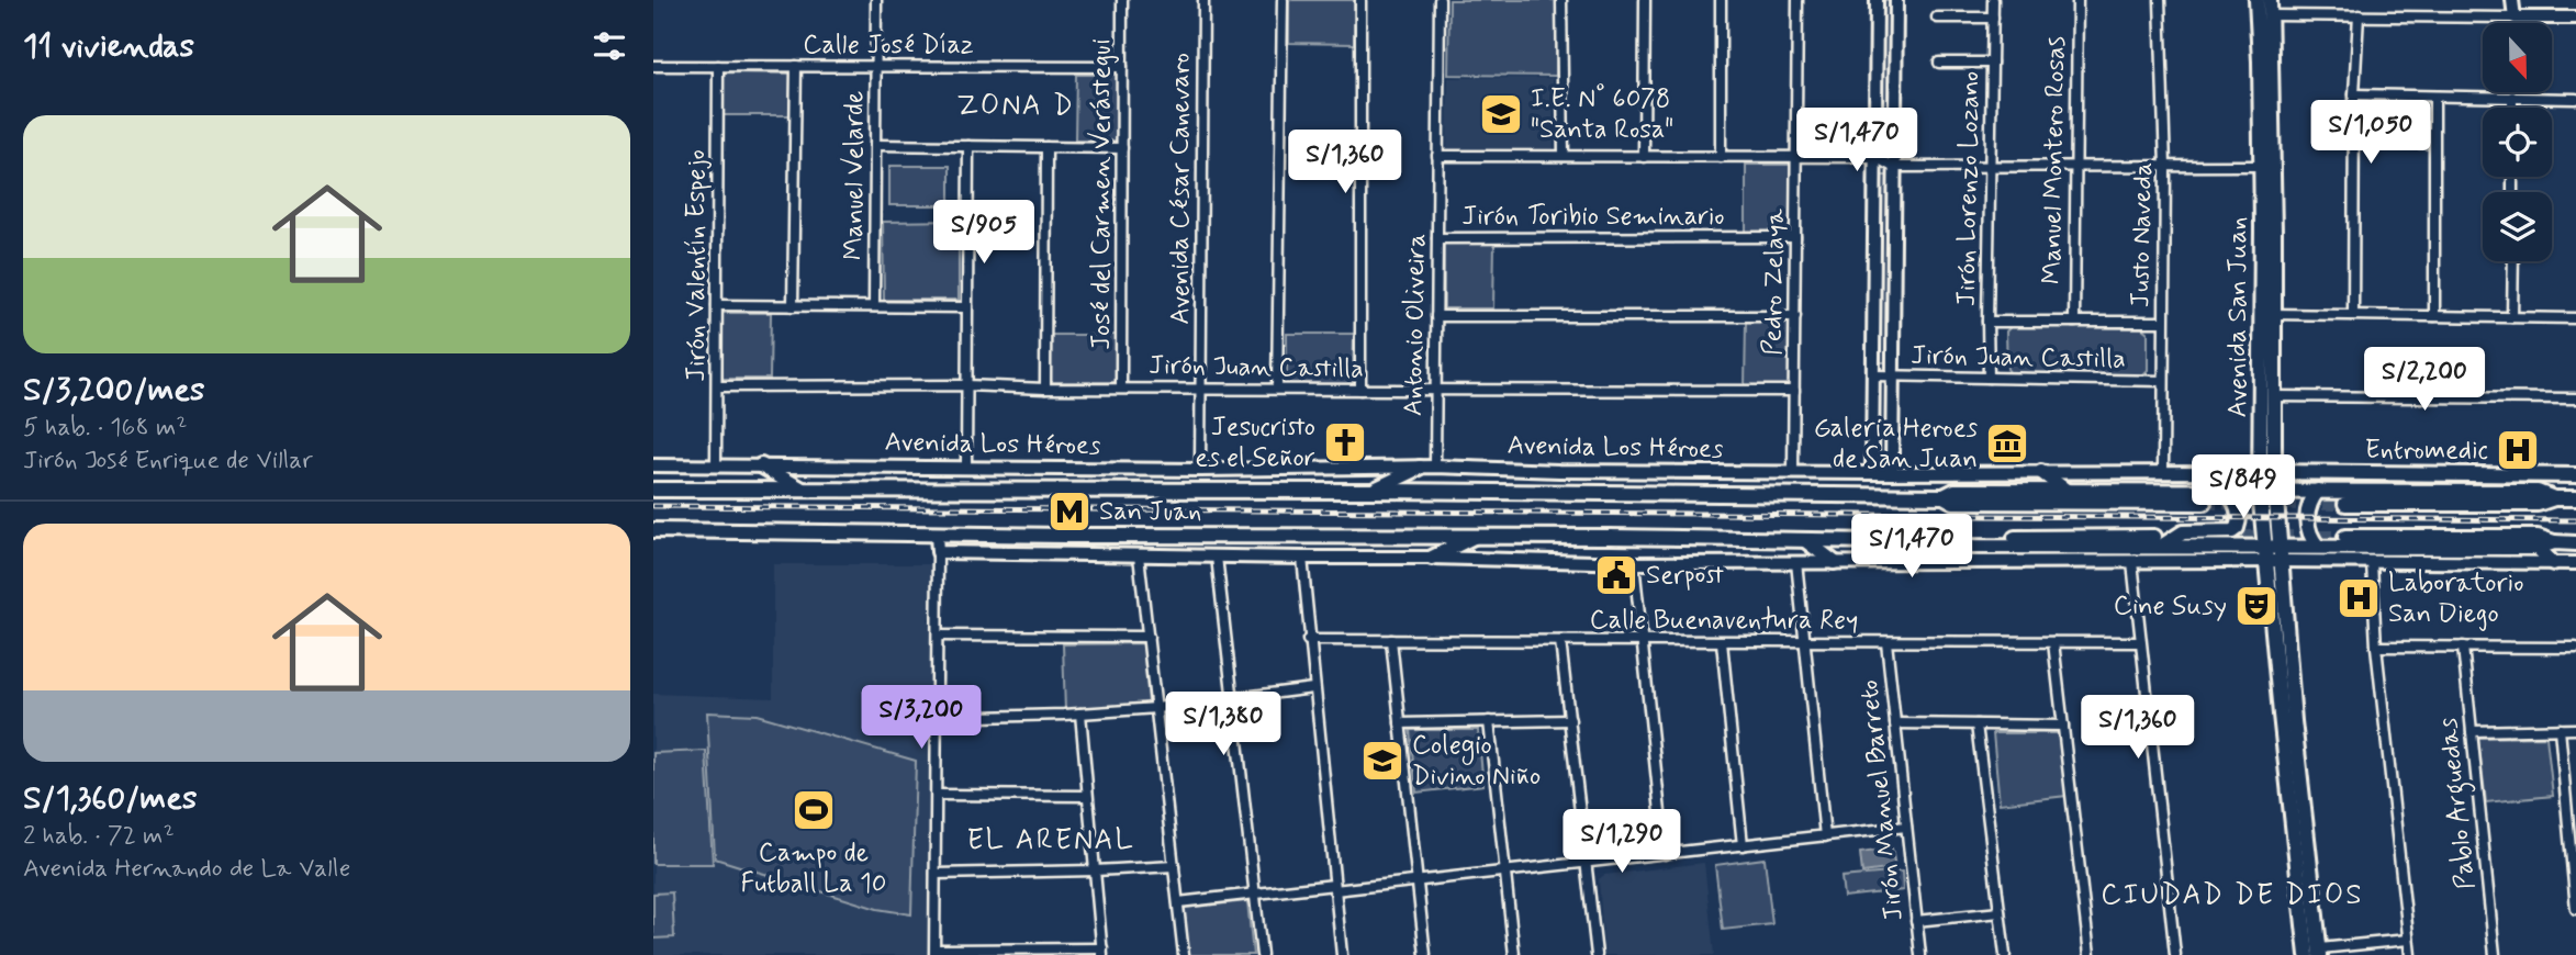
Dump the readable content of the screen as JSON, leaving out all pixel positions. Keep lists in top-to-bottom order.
{
  "streets": {
    "main road": ["Avenida San Juan", "Avenida Los Héroes"],
    "street": [
      "Calle José Díaz",
      "Manuel Montero Rosas",
      "Manuel Velarde",
      "Avenida César Canevaro",
      "Jirón Lorenzo Lozano",
      "José del Carmen Verástegui",
      "Jirón Toribio Seminario",
      "Justo Naveda",
      "Jirón Valentín Espejo",
      "Pedro Zelaya",
      "Antonio Oliveira",
      "Jirón Juan Castilla",
      "Calle Buenaventura Rey",
      "Jirón Manuel Barreto",
      "Pablo Arguedas"
    ]
  },
  "crossings": [
    ["Calle José Díaz", "Manuel Velarde"],
    ["Calle José Díaz", "José del Carmen Verástegui"],
    ["Calle José Díaz", "Jirón Valentín Espejo"],
    ["Avenida César Canevaro", "Jirón Juan Castilla"],
    ["Avenida César Canevaro", "Avenida Los Héroes"],
    ["Jirón Lorenzo Lozano", "Jirón Juan Castilla"],
    ["José del Carmen Verástegui", "Jirón Juan Castilla"],
    ["Jirón Toribio Seminario", "Pedro Zelaya"],
    ["Jirón Toribio Seminario", "Antonio Oliveira"],
    ["Justo Naveda", "Jirón Juan Castilla"],
    ["Justo Naveda", "Avenida Los Héroes"],
    ["Jirón Valentín Espejo", "Jirón Juan Castilla"],
    ["Jirón Valentín Espejo", "Avenida Los Héroes"],
    ["Pedro Zelaya", "Jirón Juan Castilla"],
    ["Pedro Zelaya", "Avenida Los Héroes"],
    ["Avenida San Juan", "Avenida Los Héroes"],
    ["Antonio Oliveira", "Jirón Juan Castilla"],
    ["Antonio Oliveira", "Avenida Los Héroes"],
    ["Calle Buenaventura Rey", "Jirón Manuel Barreto"]
  ],
  "districts": ["ZONA D", "EL ARENAL", "CIUDAD DE DIOS"],
  "places": {
    "school or university": ["I.E. N° 6078 \"Santa Rosa\"", "Colegio Divino Niño"],
    "church": ["Jesucristo es el Señor"],
    "museum": ["Galeria Heroes de San Juan"],
    "hospital": ["Entromedic", "Laboratorio San Diego"],
    "metro station": ["San Juan"],
    "public building": ["Serpost"],
    "theatre": ["Cine Susy"],
    "sports": ["Campo de Futball La 10"]
  },
  "north": "bottom",
  "page": {
    "heading": "11 viviendas",
    "list": [
      {
        "name": "S/3,200/mes",
        "note": "5 hab. · 168 m² · Jirón José Enrique de Villar"
      },
      {
        "name": "S/1,360/mes",
        "note": "2 hab. · 72 m² · Avenida Hernando de La Valle"
      }
    ],
    "price": [
      "S/1,050",
      "S/1,470",
      "S/1,360",
      "S/905",
      "S/2,200",
      "S/849",
      "S/1,470",
      "S/3,200",
      "S/1,380",
      "S/1,360",
      "S/1,290"
    ]
  }
}
